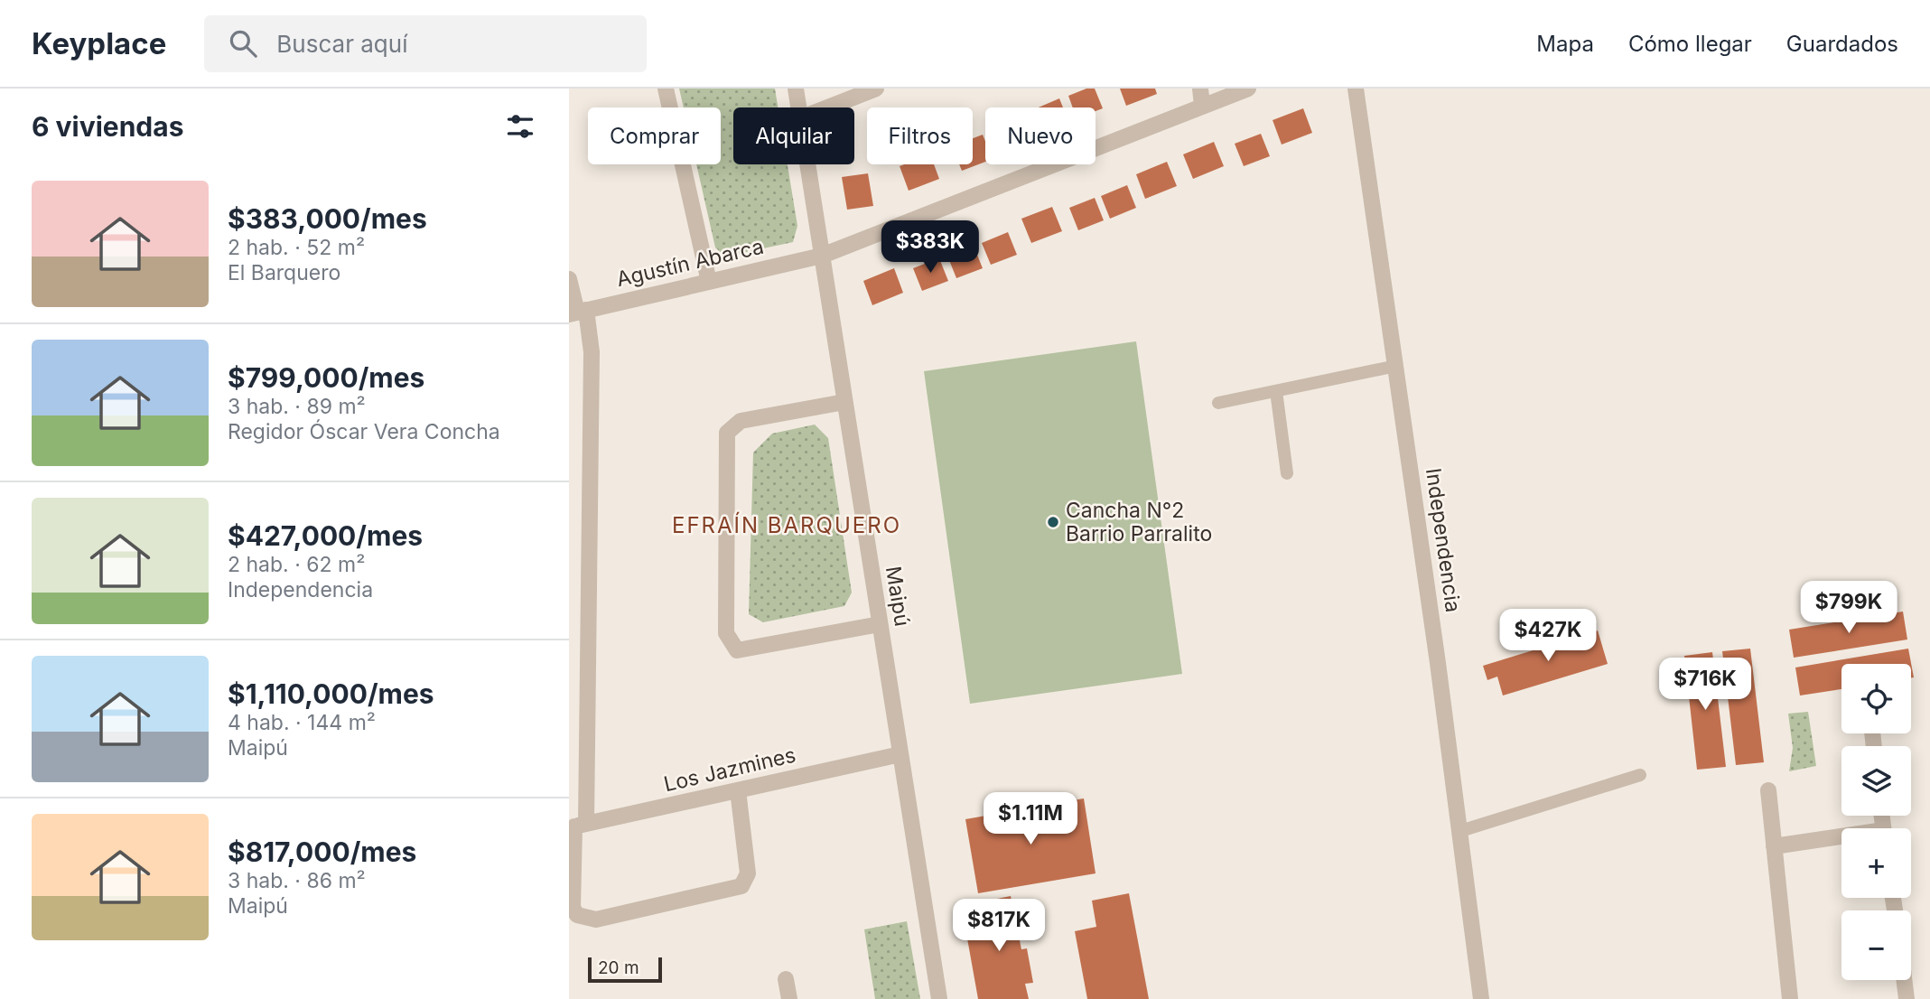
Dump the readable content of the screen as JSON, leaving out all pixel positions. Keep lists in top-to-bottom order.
{
  "streets": {
    "street": [
      "Agustín Abarca",
      "Independencia",
      "Maipú",
      "Los Jazmines"
    ]
  },
  "crossings": [
    ["Agustín Abarca", "Maipú"],
    ["Maipú", "Los Jazmines"]
  ],
  "districts": ["EFRAÍN BARQUERO"],
  "places": ["Cancha N°2 Barrio Parralito"],
  "scale_bar": "20 m",
  "page": {
    "header": "Keyplace",
    "search": "Buscar aquí",
    "nav": ["Mapa", "Cómo llegar", "Guardados"],
    "heading": "6 viviendas",
    "chip": [
      "Comprar",
      "Alquilar",
      "Filtros",
      "Nuevo"
    ],
    "list": [
      {
        "name": "$383,000/mes",
        "note": "2 hab. · 52 m² · El Barquero"
      },
      {
        "name": "$799,000/mes",
        "note": "3 hab. · 89 m² · Regidor Óscar Vera Concha"
      },
      {
        "name": "$427,000/mes",
        "note": "2 hab. · 62 m² · Independencia"
      },
      {
        "name": "$1,110,000/mes",
        "note": "4 hab. · 144 m² · Maipú"
      },
      {
        "name": "$817,000/mes",
        "note": "3 hab. · 86 m² · Maipú"
      }
    ],
    "price": [
      "$383K",
      "$799K",
      "$427K",
      "$716K",
      "$1.11M",
      "$817K"
    ],
    "map_buttons": ["+", "−"],
    "scale": "20 m"
  }
}
